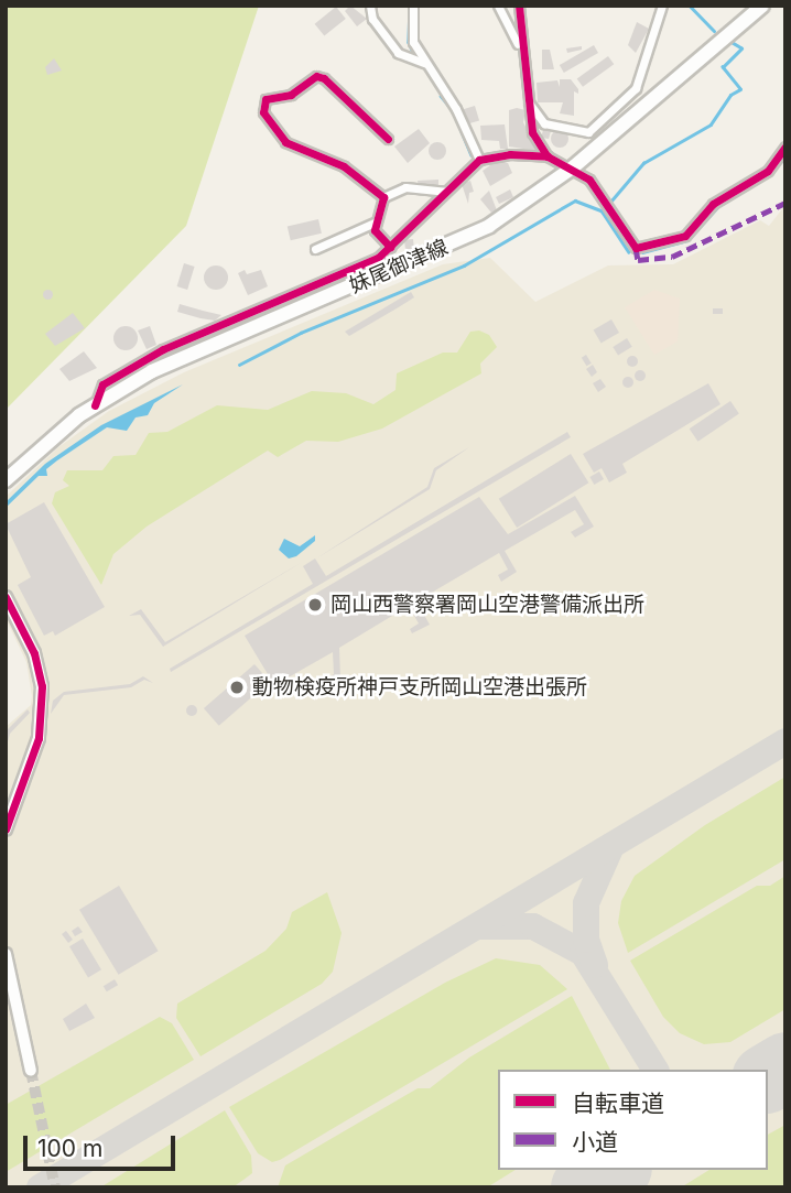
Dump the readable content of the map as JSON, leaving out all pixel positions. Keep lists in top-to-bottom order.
{
  "streets": {
    "main road": ["妹尾御津線"]
  },
  "places": ["岡山西警察署岡山空港警備派出所", "動物検疫所神戸支所岡山空港出張所"],
  "legend": ["自転車道", "小道"],
  "scale_bar": "100 m"
}
